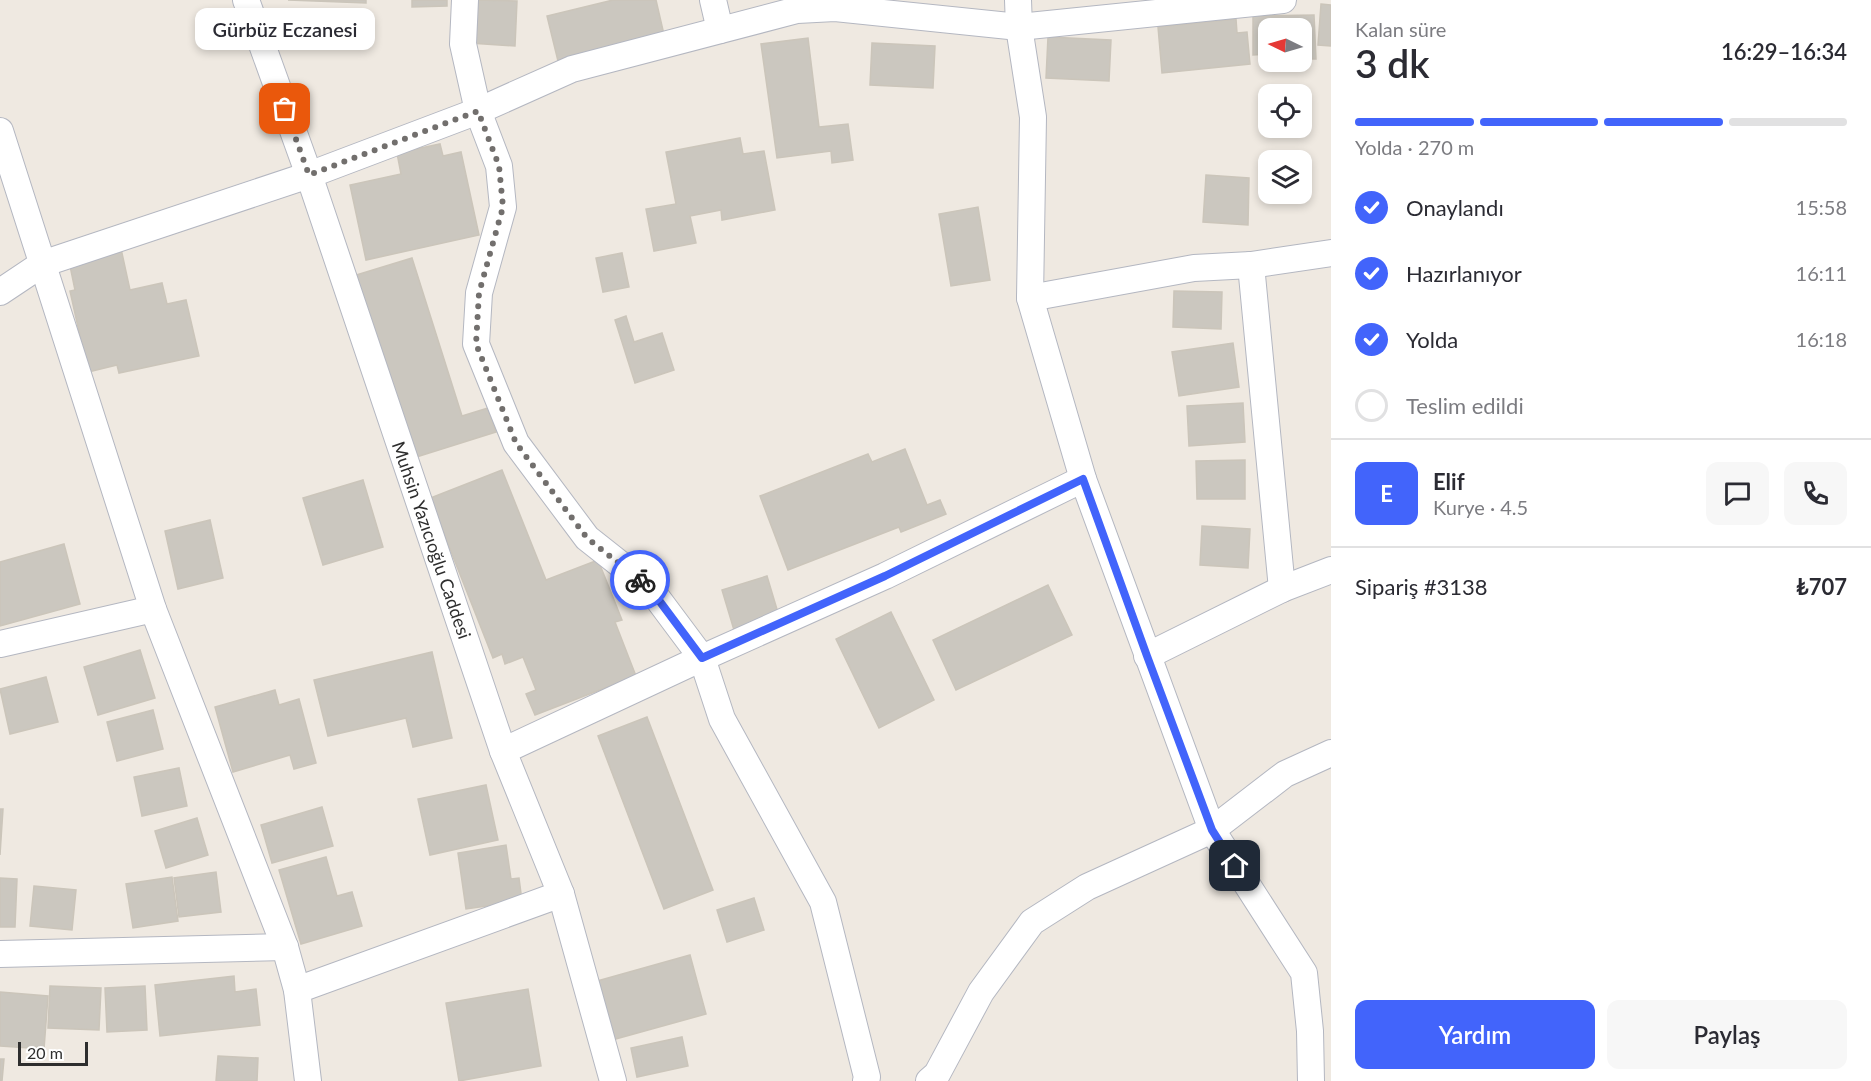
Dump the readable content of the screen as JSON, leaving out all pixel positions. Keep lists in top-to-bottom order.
{
  "streets": {
    "street": ["Muhsin Yazıcıoğlu Caddesi"]
  },
  "places": ["Gürbüz Eczanesi"],
  "scale_bar": "20 m",
  "north": "left",
  "page": {
    "heading": ["3 dk", "Kalan süre", "16:29–16:34"],
    "panel": [
      "Elif",
      "Kurye · 4.5",
      "Sipariş #3138",
      "₺707"
    ],
    "bubble": "Gürbüz Eczanesi",
    "bar": "Yolda · 270 m",
    "list": [
      ["Onaylandı", "15:58"],
      ["Hazırlanıyor", "16:11"],
      ["Yolda", "16:18"],
      "Teslim edildi"
    ],
    "round": "E",
    "buttons": ["Yardım", "Paylaş"],
    "scale": "20 m"
  }
}
